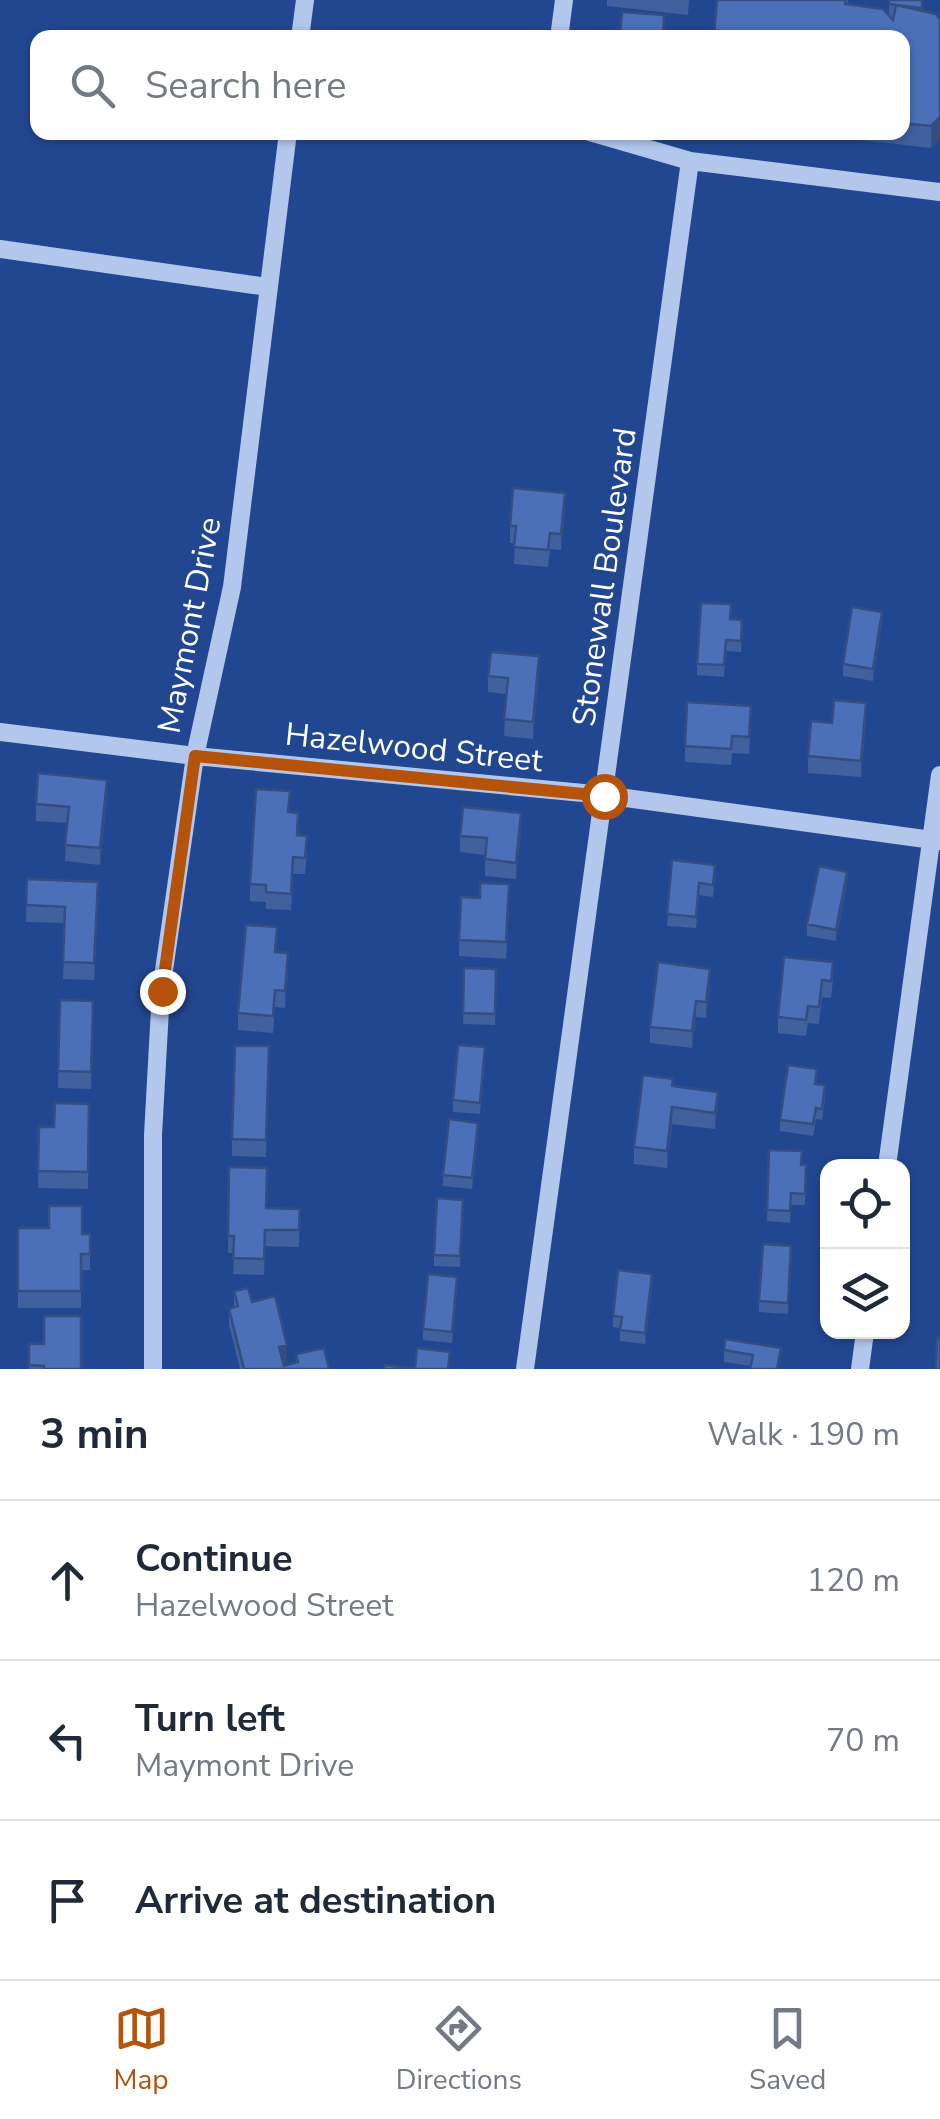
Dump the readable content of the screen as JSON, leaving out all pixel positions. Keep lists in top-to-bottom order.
{
  "streets": {
    "street": ["Stonewall Boulevard", "Maymont Drive", "Hazelwood Street"]
  },
  "crossings": [
    ["Stonewall Boulevard", "Hazelwood Street"],
    ["Maymont Drive", "Hazelwood Street"]
  ],
  "page": {
    "search": "Search here",
    "heading": ["3 min", "Walk · 190 m"],
    "list": [
      ["Continue", "Hazelwood Street", "120 m"],
      ["Turn left", "Maymont Drive", "70 m"],
      "Arrive at destination"
    ],
    "nav": ["Map", "Directions", "Saved"]
  }
}
